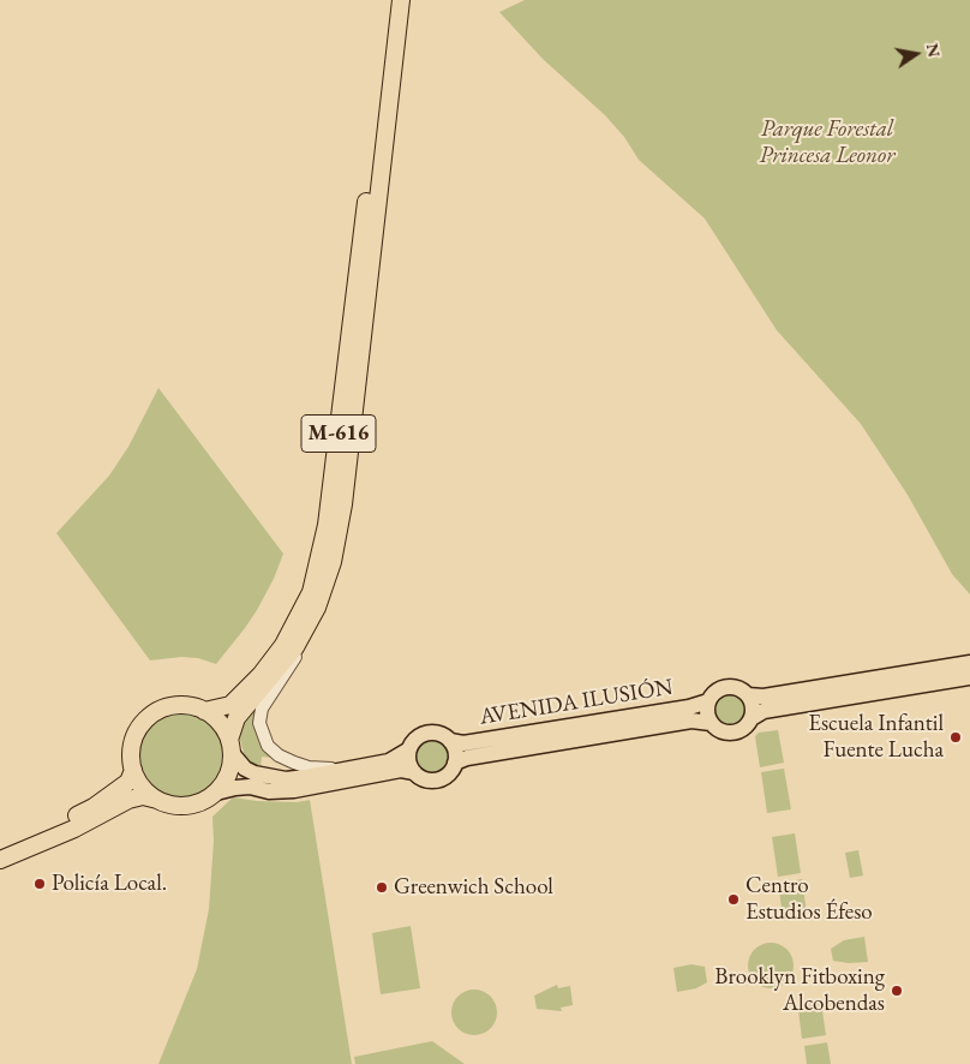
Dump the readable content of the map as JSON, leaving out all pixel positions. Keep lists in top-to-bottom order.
{
  "streets": {
    "highway": ["M-616"],
    "main road": ["AVENIDA ILUSIÓN"]
  },
  "parks": ["Parque Forestal Princesa Leonor"],
  "places": [
    "Escuela Infantil Fuente Lucha",
    "Policía Local.",
    "Greenwich School",
    "Centro Estudios Éfeso",
    "Brooklyn Fitboxing Alcobendas"
  ],
  "north": "right"
}
